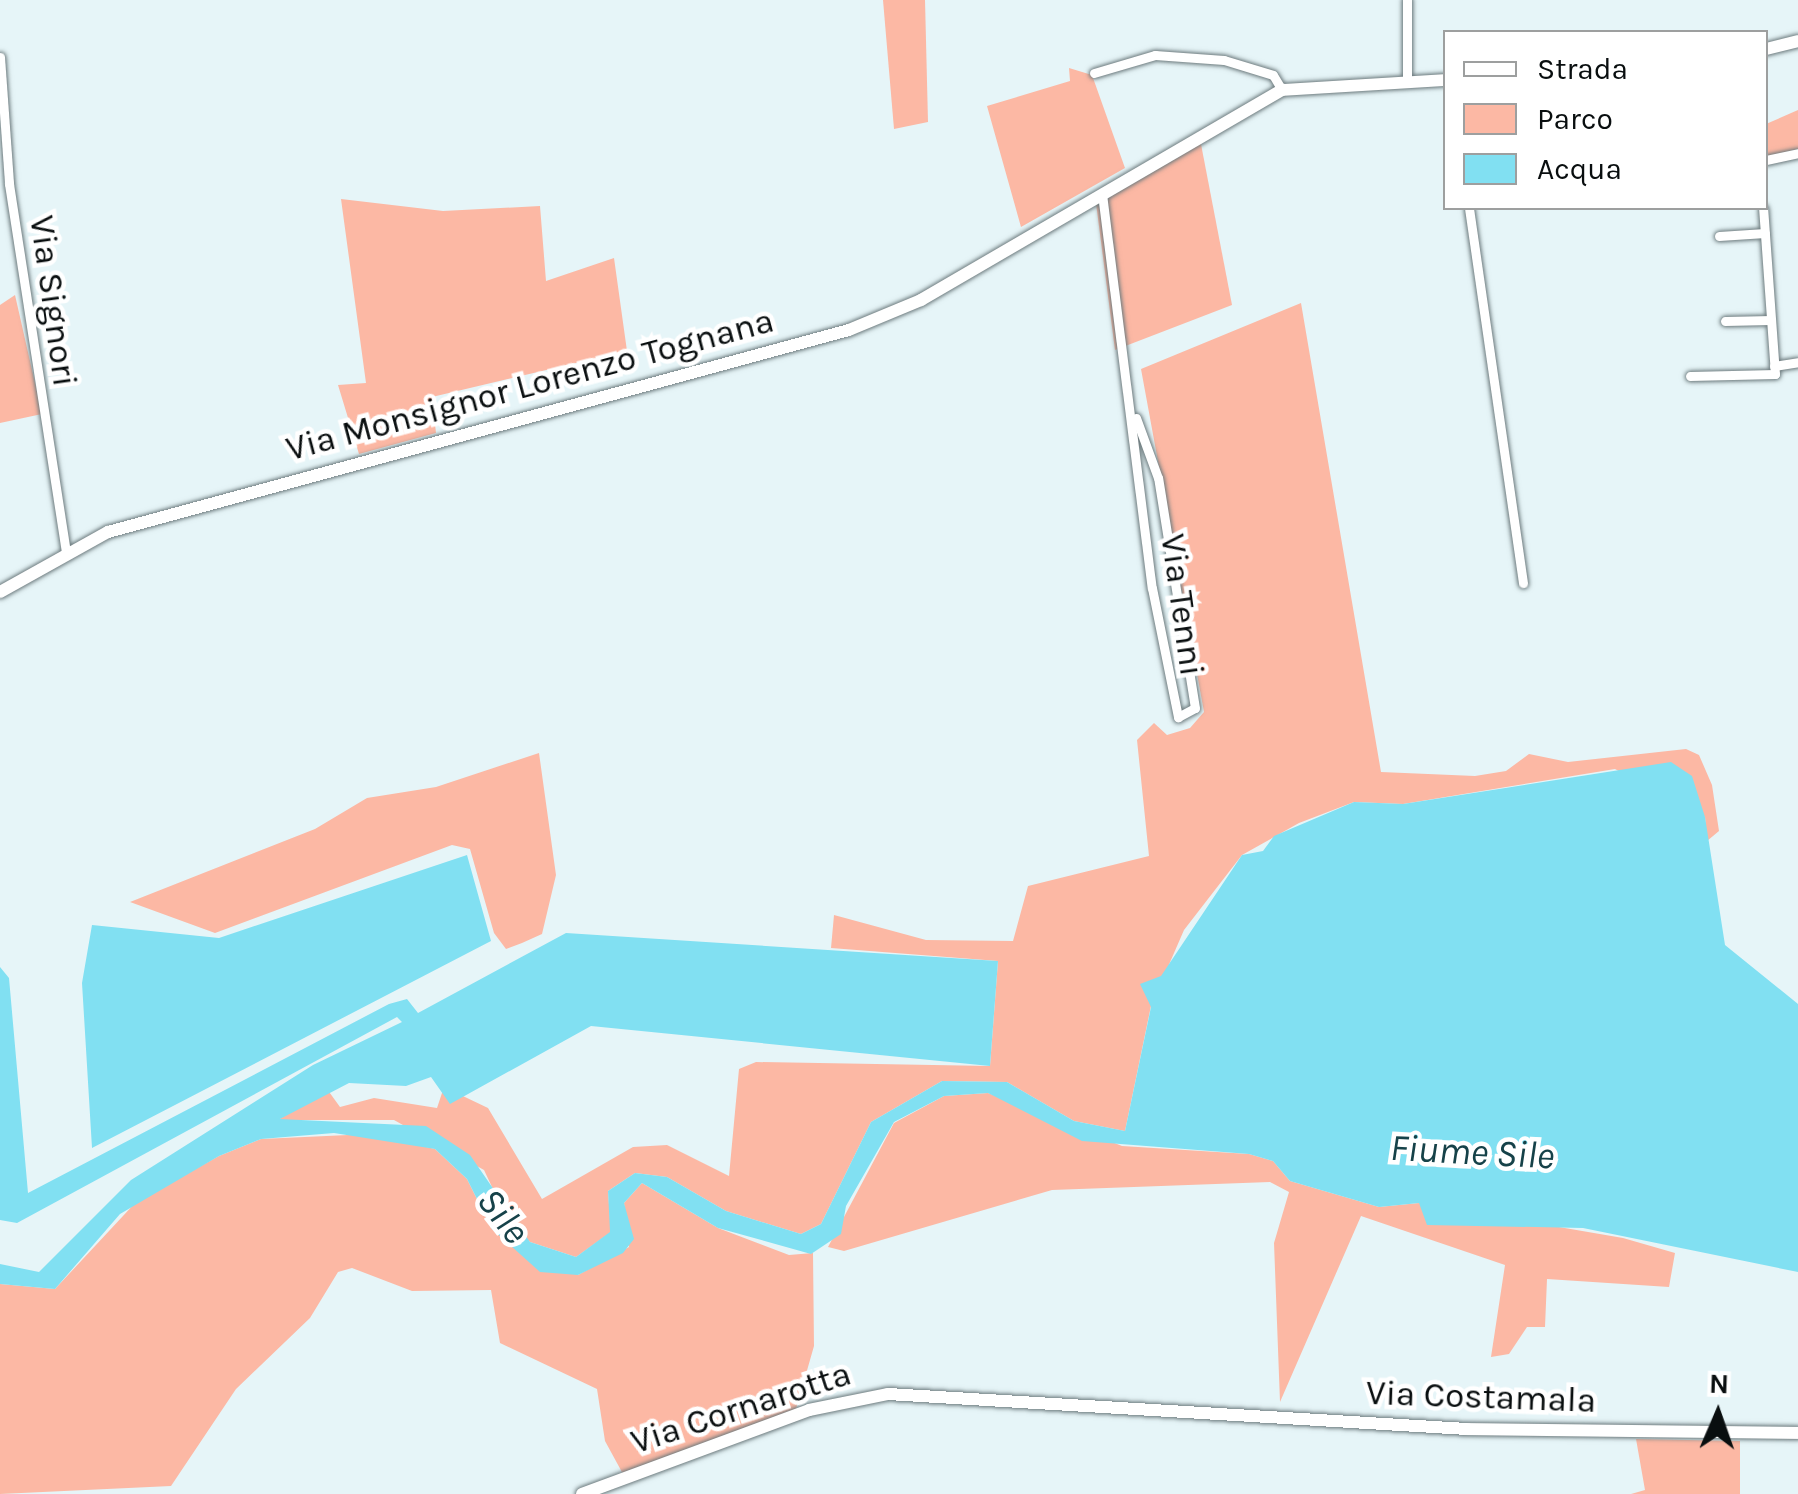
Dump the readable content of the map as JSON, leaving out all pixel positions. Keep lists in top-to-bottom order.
{
  "streets": {
    "street": [
      "Via Signori",
      "Via Monsignor Lorenzo Tognana",
      "Via Tenni",
      "Via Costamala",
      "Via Cornarotta"
    ]
  },
  "crossings": [
    ["Via Signori", "Via Monsignor Lorenzo Tognana"],
    ["Via Monsignor Lorenzo Tognana", "Via Tenni"],
    ["Via Costamala", "Via Cornarotta"]
  ],
  "water": ["Fiume Sile", "Sile"],
  "legend": ["Strada", "Parco", "Acqua"],
  "north": "top"
}
